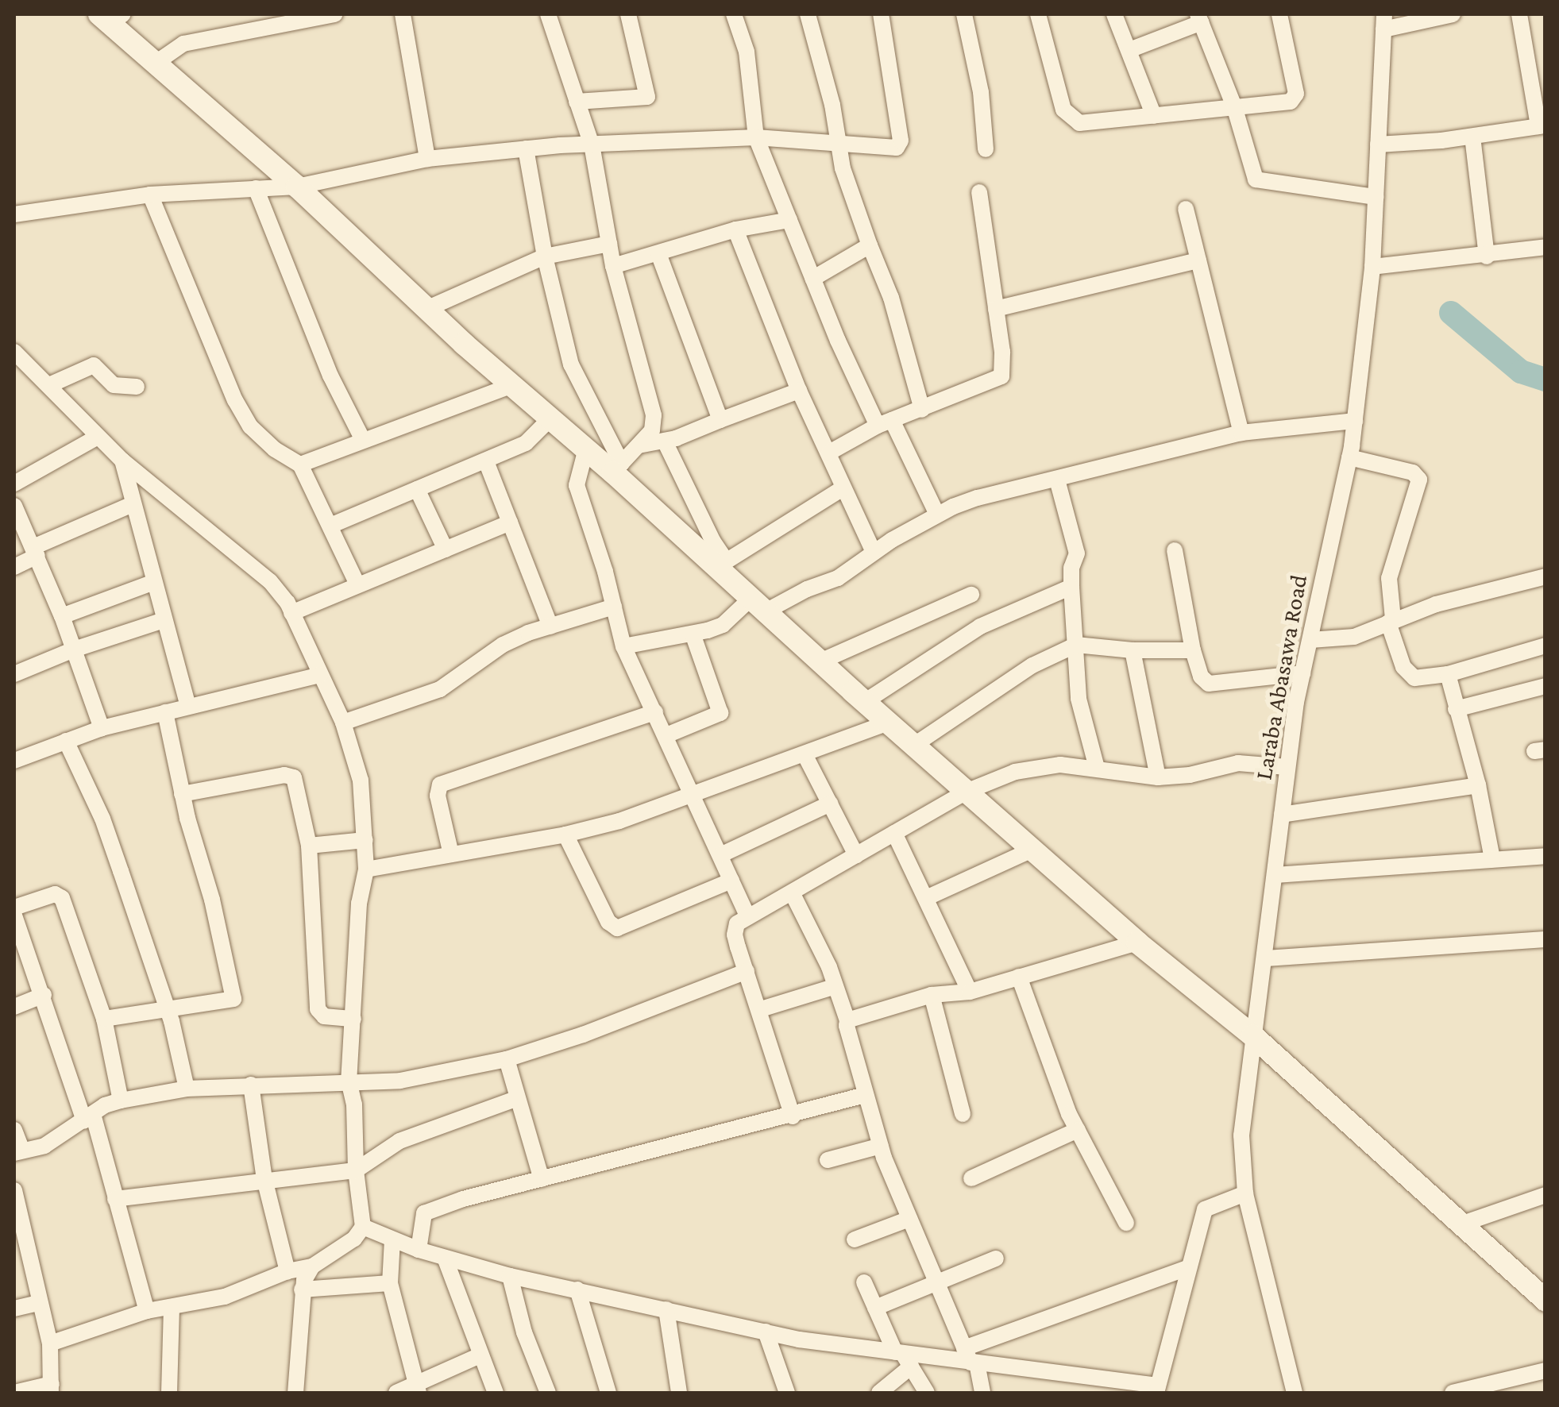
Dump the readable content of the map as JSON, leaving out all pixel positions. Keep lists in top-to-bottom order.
{
  "streets": {
    "street": ["Laraba Abasawa Road"]
  }
}
